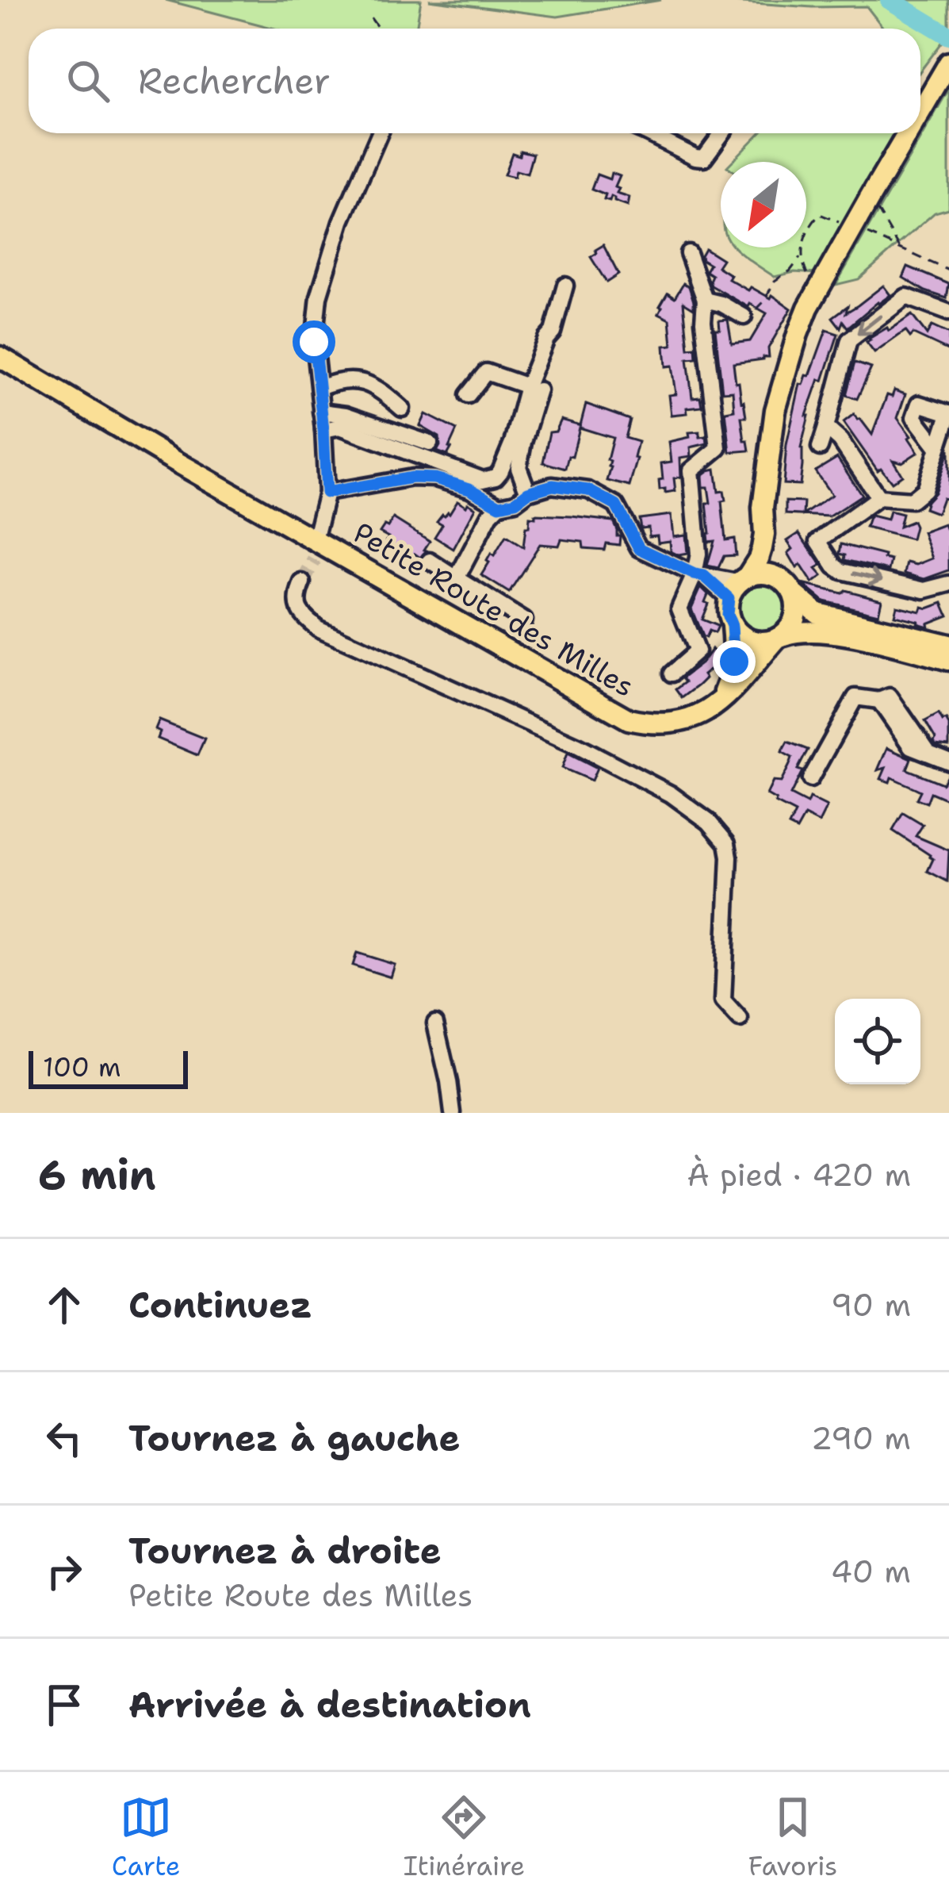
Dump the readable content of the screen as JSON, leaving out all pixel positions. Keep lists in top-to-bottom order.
{
  "streets": {
    "main road": ["Petite Route des Milles"]
  },
  "scale_bar": "100 m",
  "north": "bottom left",
  "page": {
    "search": "Rechercher",
    "scale": "100 m",
    "heading": ["6 min", "À pied · 420 m"],
    "list": [
      ["Continuez", "90 m"],
      ["Tournez à gauche", "290 m"],
      ["Tournez à droite", "Petite Route des Milles", "40 m"],
      "Arrivée à destination"
    ],
    "nav": ["Carte", "Itinéraire", "Favoris"]
  }
}
